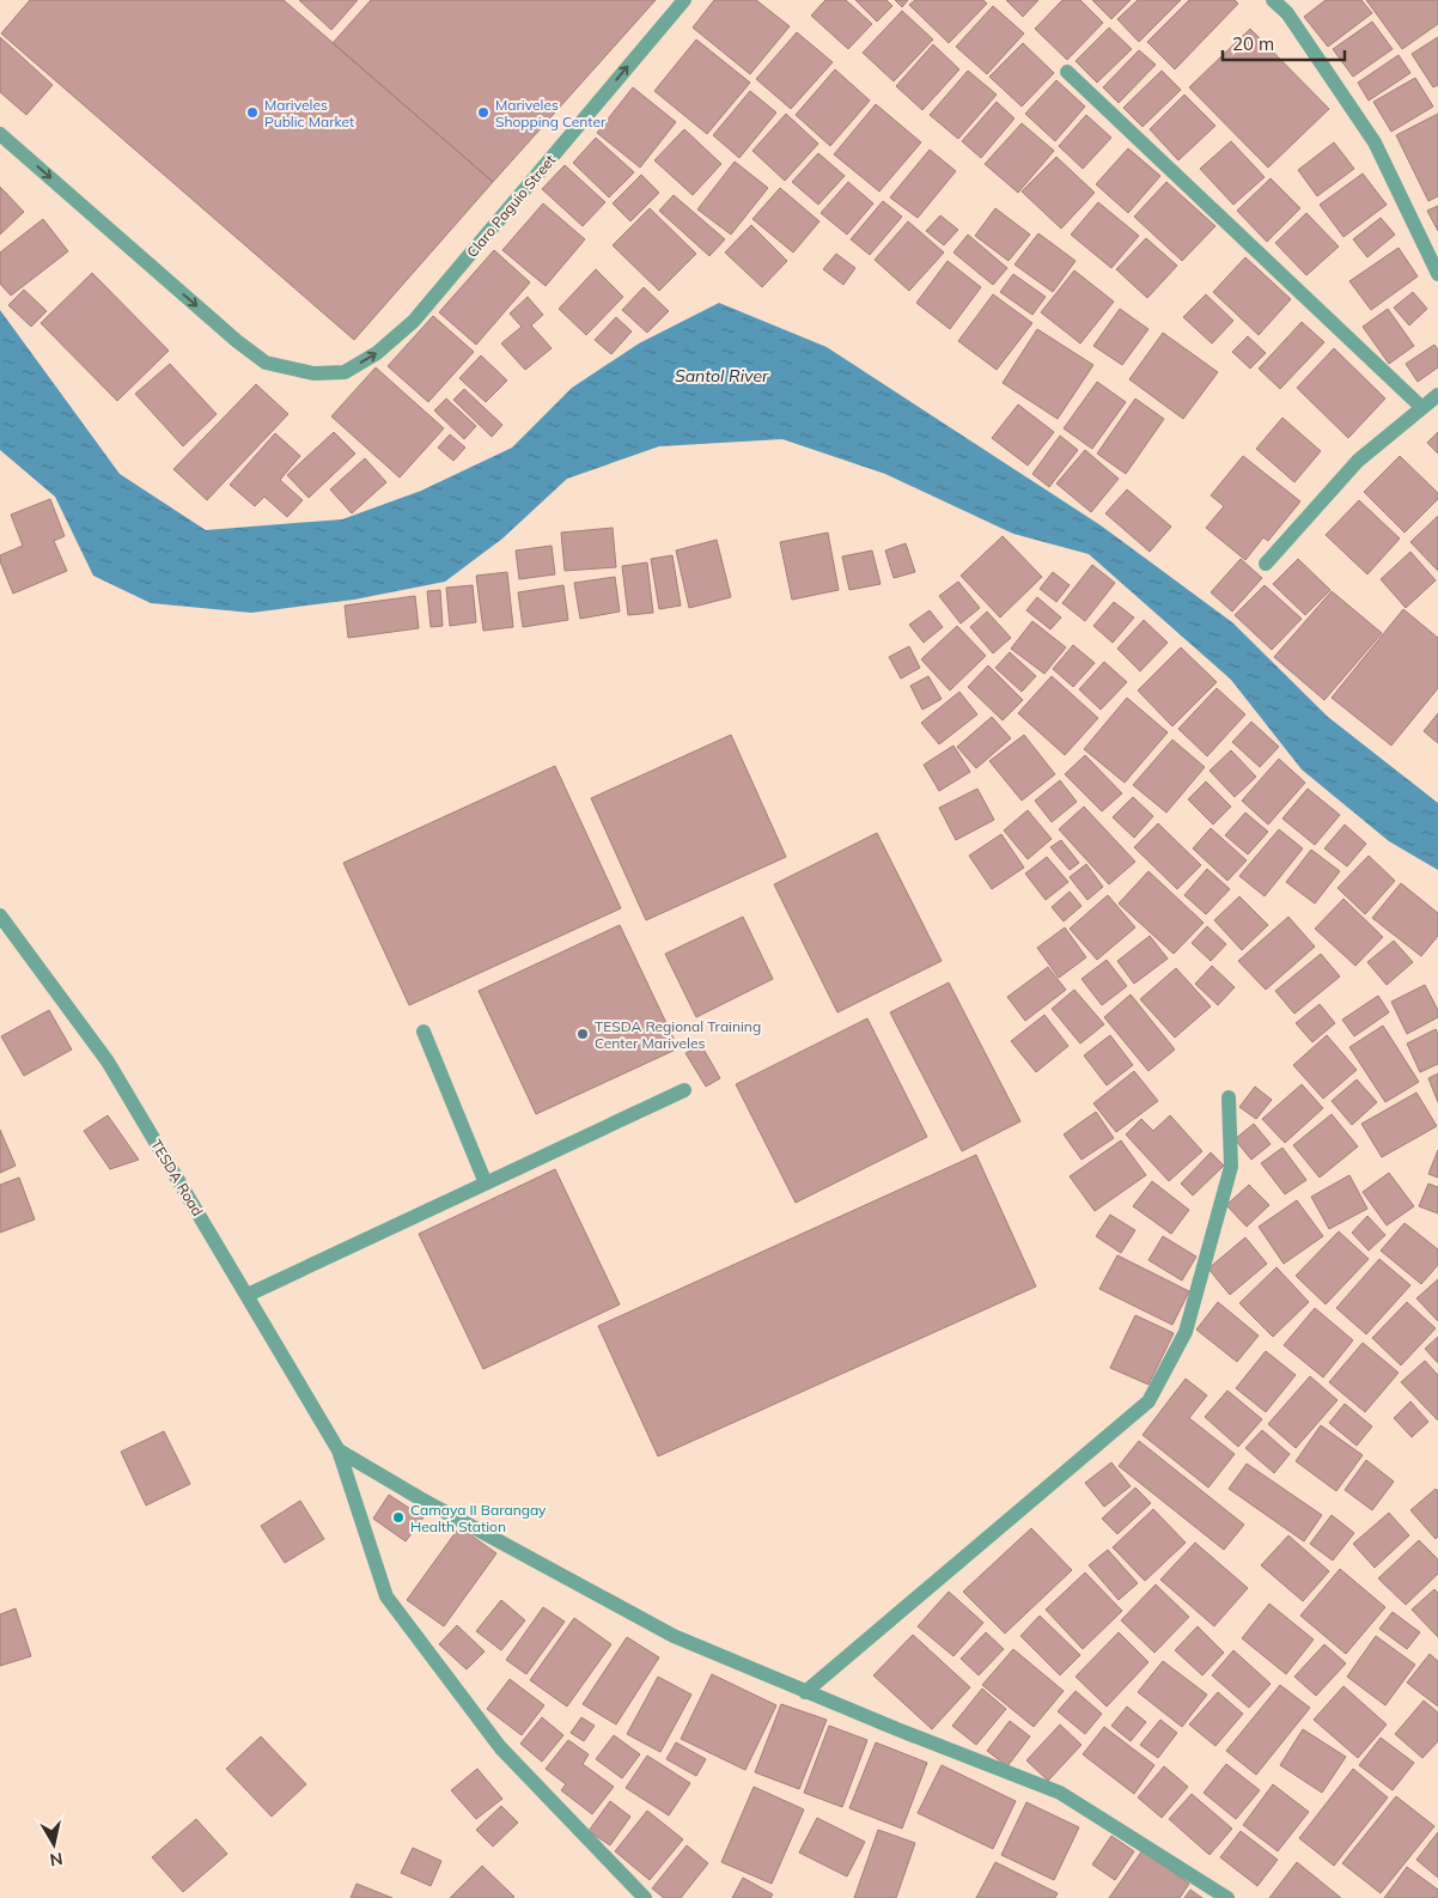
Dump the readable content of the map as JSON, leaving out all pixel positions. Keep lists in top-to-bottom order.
{
  "streets": {
    "street": ["Claro Paguio Street", "TESDA Road"]
  },
  "water": ["Santol River"],
  "places": [
    "Mariveles Public Market",
    "Mariveles Shopping Center",
    "TESDA Regional Training Center Mariveles",
    "Camaya II Barangay Health Station"
  ],
  "scale_bar": "20 m",
  "north": "bottom"
}
